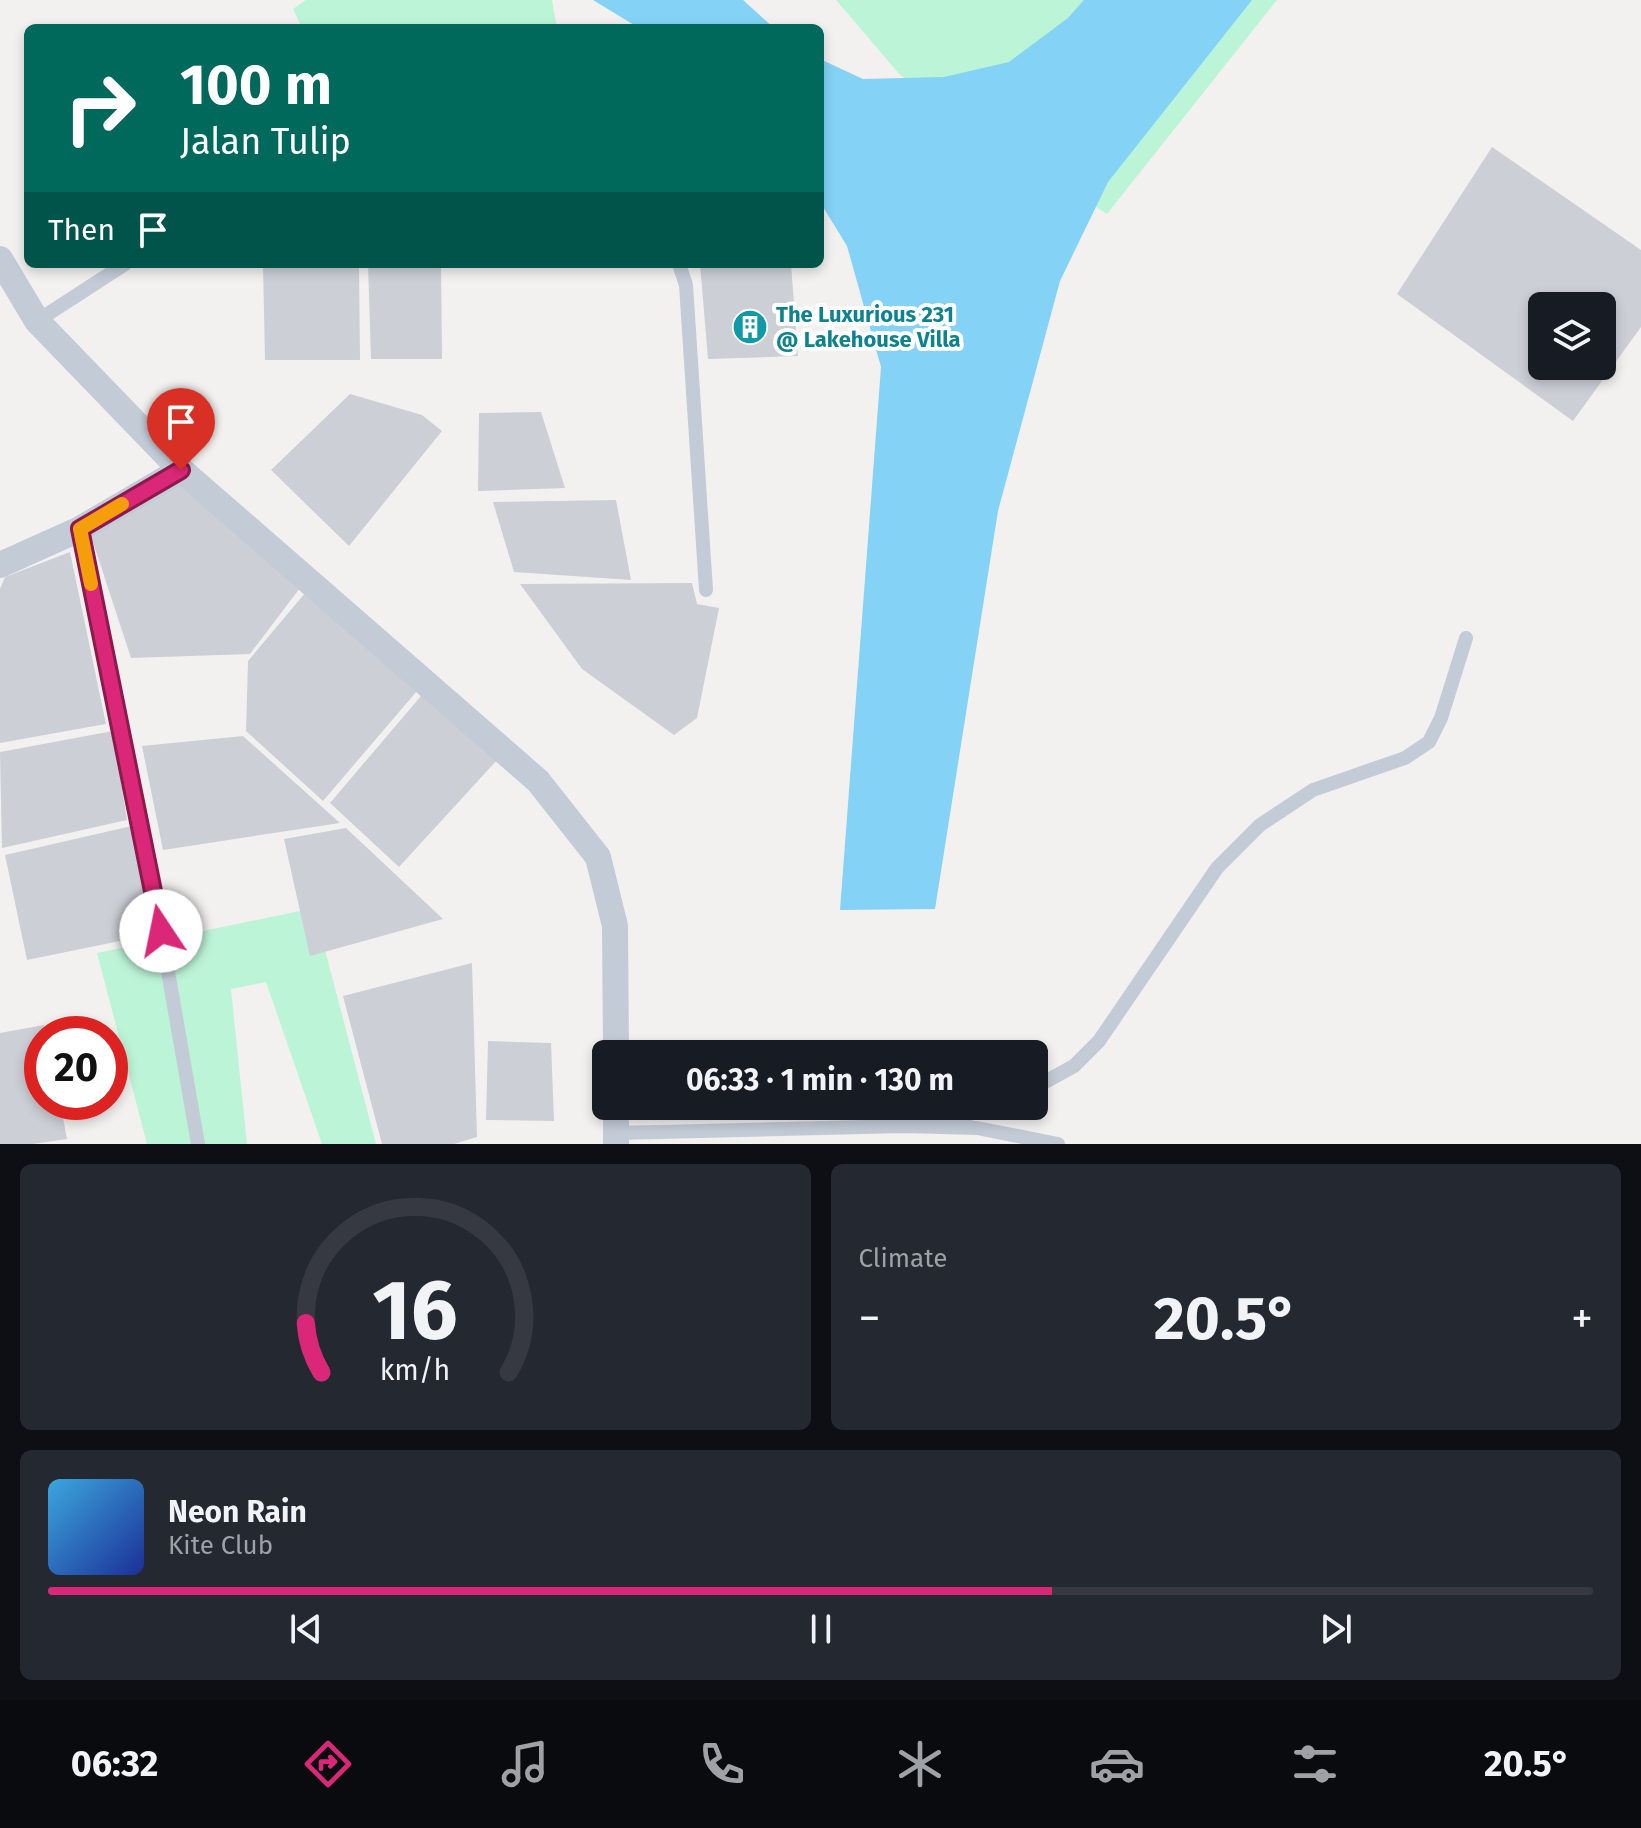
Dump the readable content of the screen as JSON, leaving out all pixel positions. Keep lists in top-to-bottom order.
{
  "places": {
    "building": ["The Luxurious 231 @ Lakehouse Villa"]
  },
  "page": {
    "turn": ["100 m", "Jalan Tulip"],
    "then": "Then",
    "limit": "20",
    "trip": "06:33 · 1 min · 130 m",
    "tile": "Climate",
    "heat": ["−", "20.5°", "+"],
    "song": ["Neon Rain", "Kite Club"],
    "tabs": ["06:32", "20.5°"],
    "gauge": ["16", "km/h"]
  }
}
